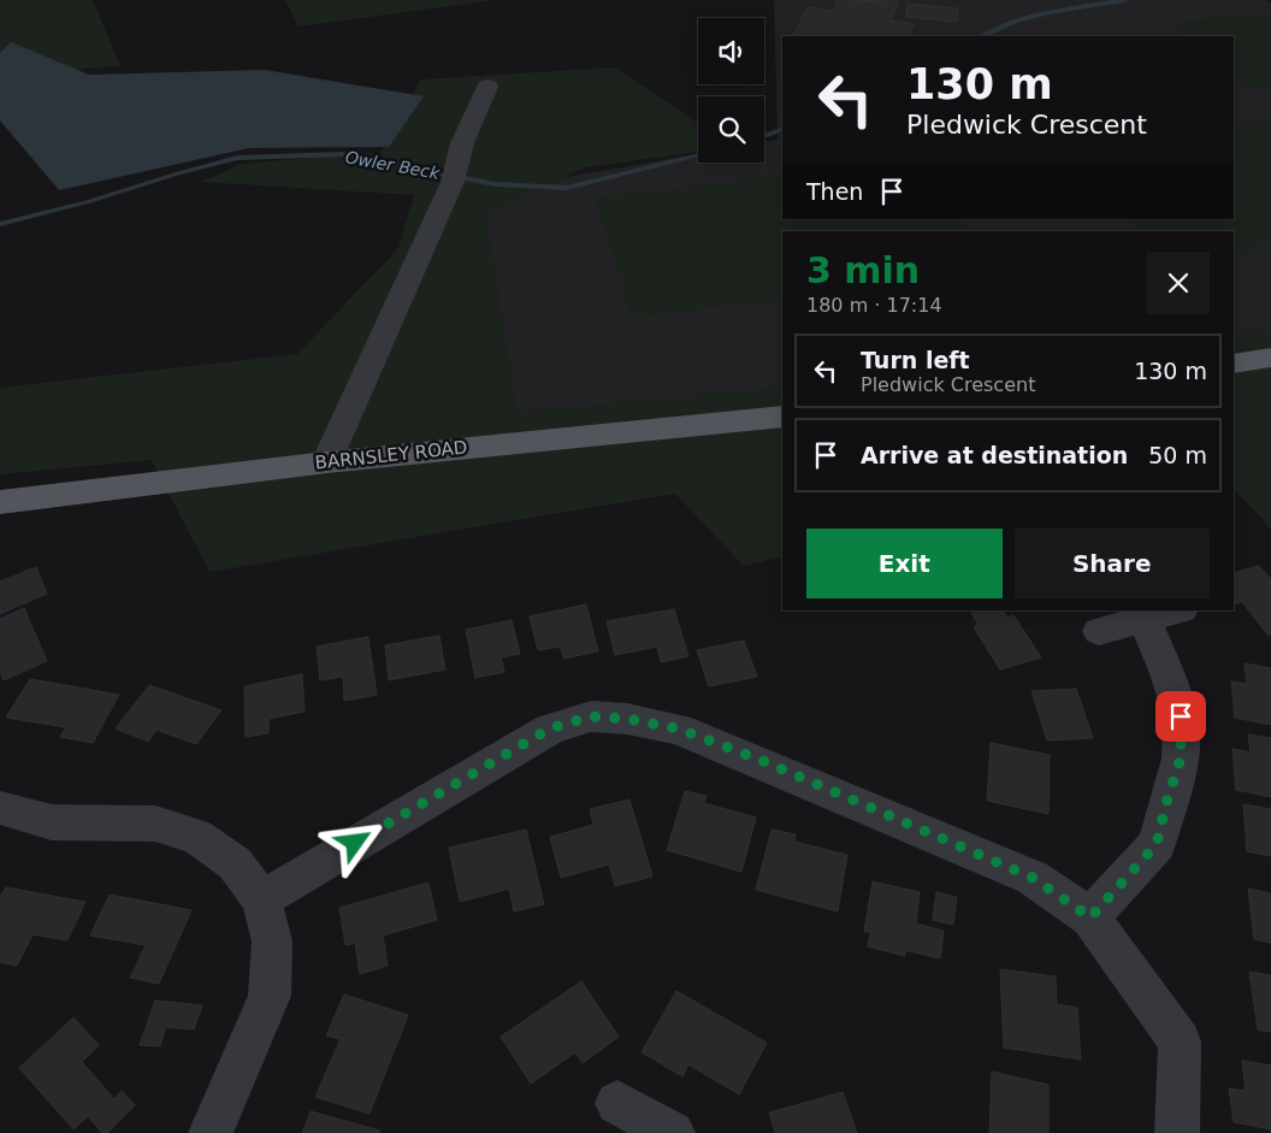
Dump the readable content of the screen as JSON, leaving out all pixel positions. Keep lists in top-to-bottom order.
{
  "streets": {
    "main road": ["BARNSLEY ROAD"]
  },
  "water": ["Owler Beck"],
  "page": {
    "turn": ["130 m", "Pledwick Crescent"],
    "then": "Then",
    "heading": ["3 min", "180 m · 17:14"],
    "list": [
      {
        "name": "Turn left",
        "note": "Pledwick Crescent",
        "value": "130 m"
      },
      {
        "name": "Arrive at destination",
        "value": "50 m"
      }
    ],
    "buttons": ["Exit", "Share"]
  }
}
